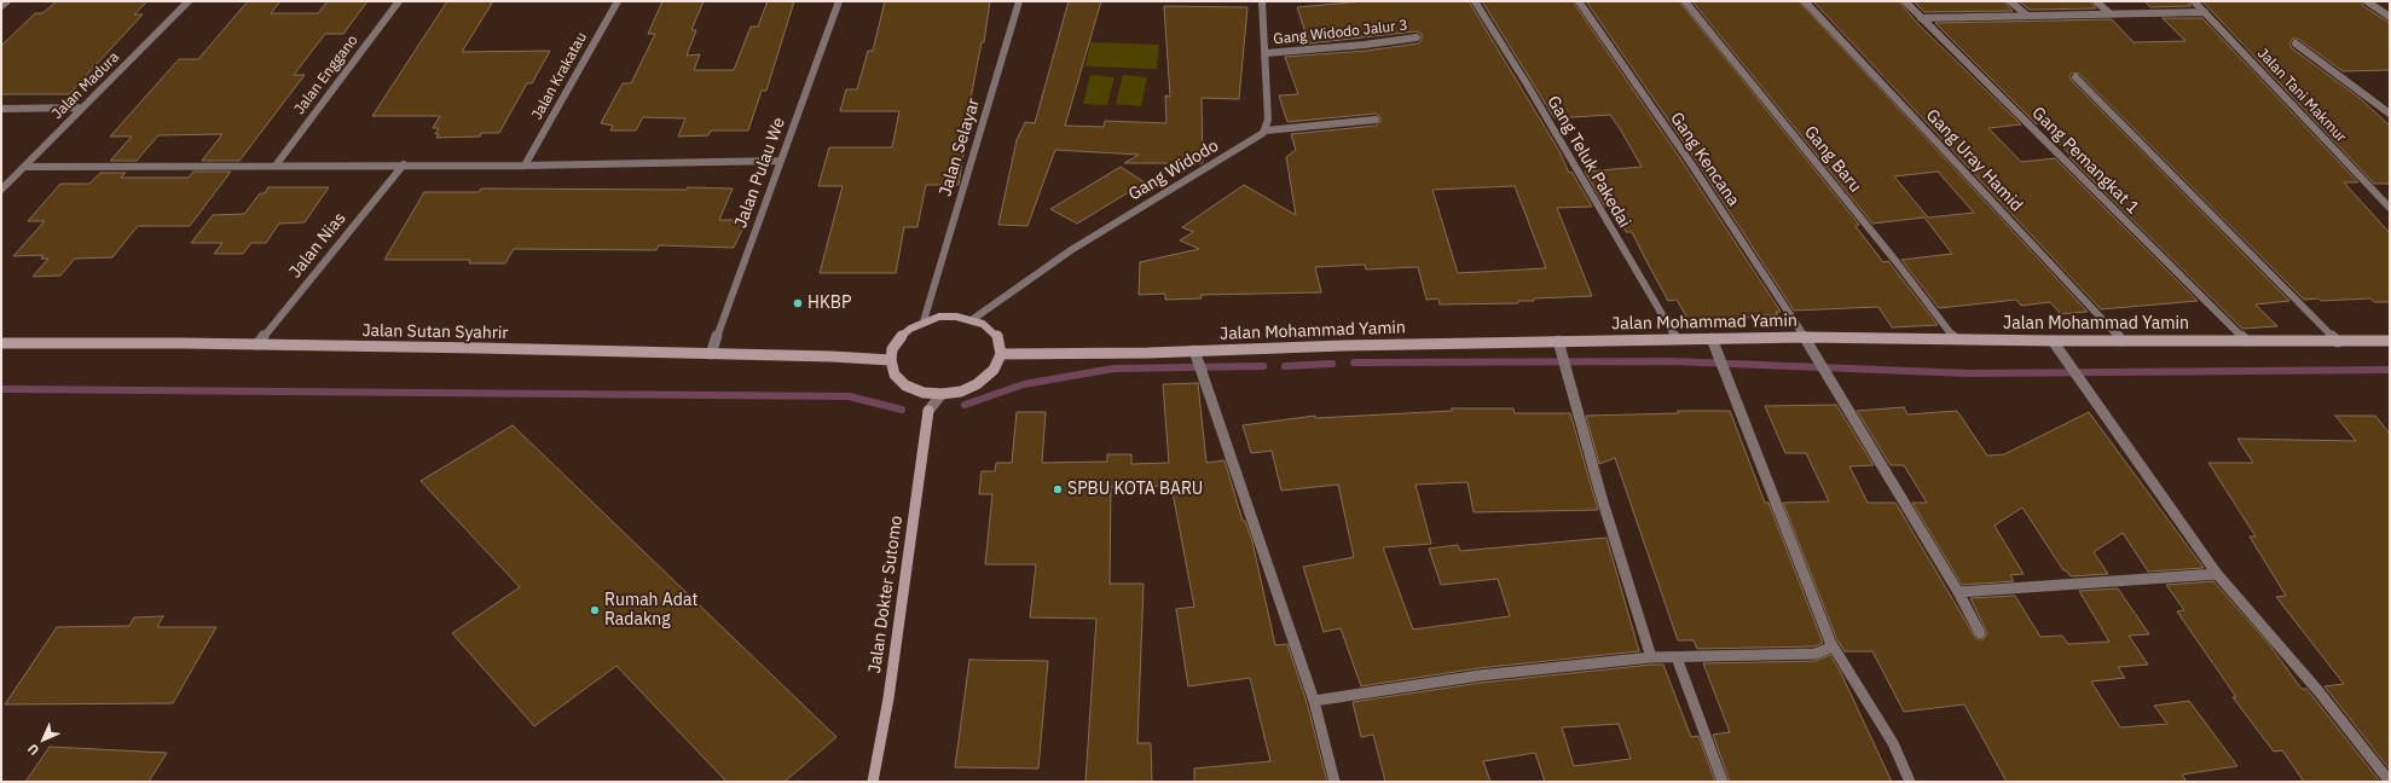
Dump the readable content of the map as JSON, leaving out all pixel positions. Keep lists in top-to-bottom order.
{
  "streets": {
    "street": [
      "Gang Widodo Jalur 3",
      "Jalan Enggano",
      "Jalan Krakatau",
      "Jalan Madura",
      "Jalan Tani Makmur",
      "Jalan Selayar",
      "Gang Kencana",
      "Gang Baru",
      "Gang Uray Hamid",
      "Gang Pemangkat 1",
      "Gang Teluk Pakedai",
      "Gang Widodo",
      "Jalan Pulau We",
      "Jalan Nias",
      "Jalan Mohammad Yamin",
      "Jalan Sutan Syahrir",
      "Jalan Dokter Sutomo"
    ]
  },
  "crossings": [
    ["Jalan Selayar", "Gang Widodo"],
    ["Jalan Selayar", "Jalan Mohammad Yamin"],
    ["Jalan Selayar", "Jalan Sutan Syahrir"],
    ["Gang Kencana", "Jalan Mohammad Yamin"],
    ["Gang Baru", "Jalan Mohammad Yamin"],
    ["Gang Uray Hamid", "Jalan Mohammad Yamin"],
    ["Gang Pemangkat 1", "Jalan Mohammad Yamin"],
    ["Gang Teluk Pakedai", "Jalan Mohammad Yamin"],
    ["Gang Widodo", "Jalan Mohammad Yamin"],
    ["Gang Widodo", "Jalan Sutan Syahrir"],
    ["Jalan Pulau We", "Jalan Sutan Syahrir"],
    ["Jalan Nias", "Jalan Sutan Syahrir"],
    ["Jalan Mohammad Yamin", "Jalan Sutan Syahrir"]
  ],
  "places": ["HKBP", "SPBU KOTA BARU", "Rumah Adat Radakng"],
  "north": "bottom left"
}
